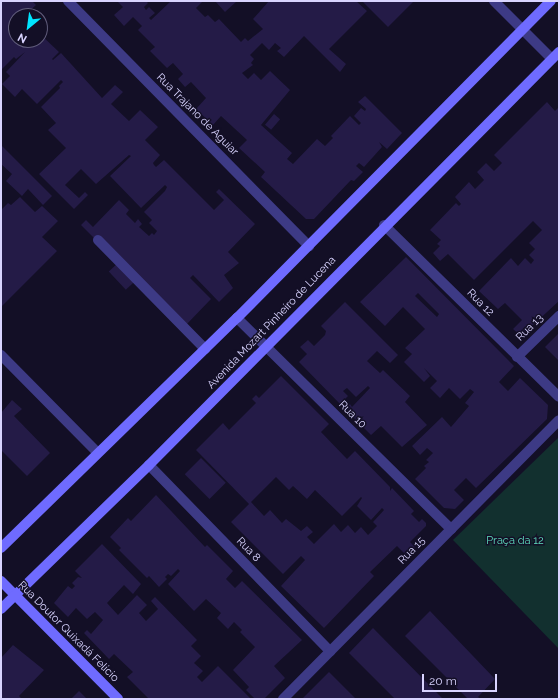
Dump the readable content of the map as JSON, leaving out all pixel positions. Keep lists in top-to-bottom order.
{
  "streets": {
    "main road": ["Avenida Mozart Pinheiro de Lucena", "Rua Doutor Quixadá Felício"],
    "street": [
      "Rua Trajano de Aguiar",
      "Rua 12",
      "Rua 13",
      "Rua 10",
      "Rua 8",
      "Rua 15"
    ]
  },
  "crossings": [
    ["Rua 12", "Avenida Mozart Pinheiro de Lucena"],
    ["Rua 12", "Rua 13"],
    ["Avenida Mozart Pinheiro de Lucena", "Rua 10"],
    ["Avenida Mozart Pinheiro de Lucena", "Rua 8"],
    ["Avenida Mozart Pinheiro de Lucena", "Rua Doutor Quixadá Felício"],
    ["Rua 10", "Rua 15"],
    ["Rua 8", "Rua 15"]
  ],
  "parks": ["Praça da 12"],
  "scale_bar": "20 m",
  "north": "bottom left"
}
